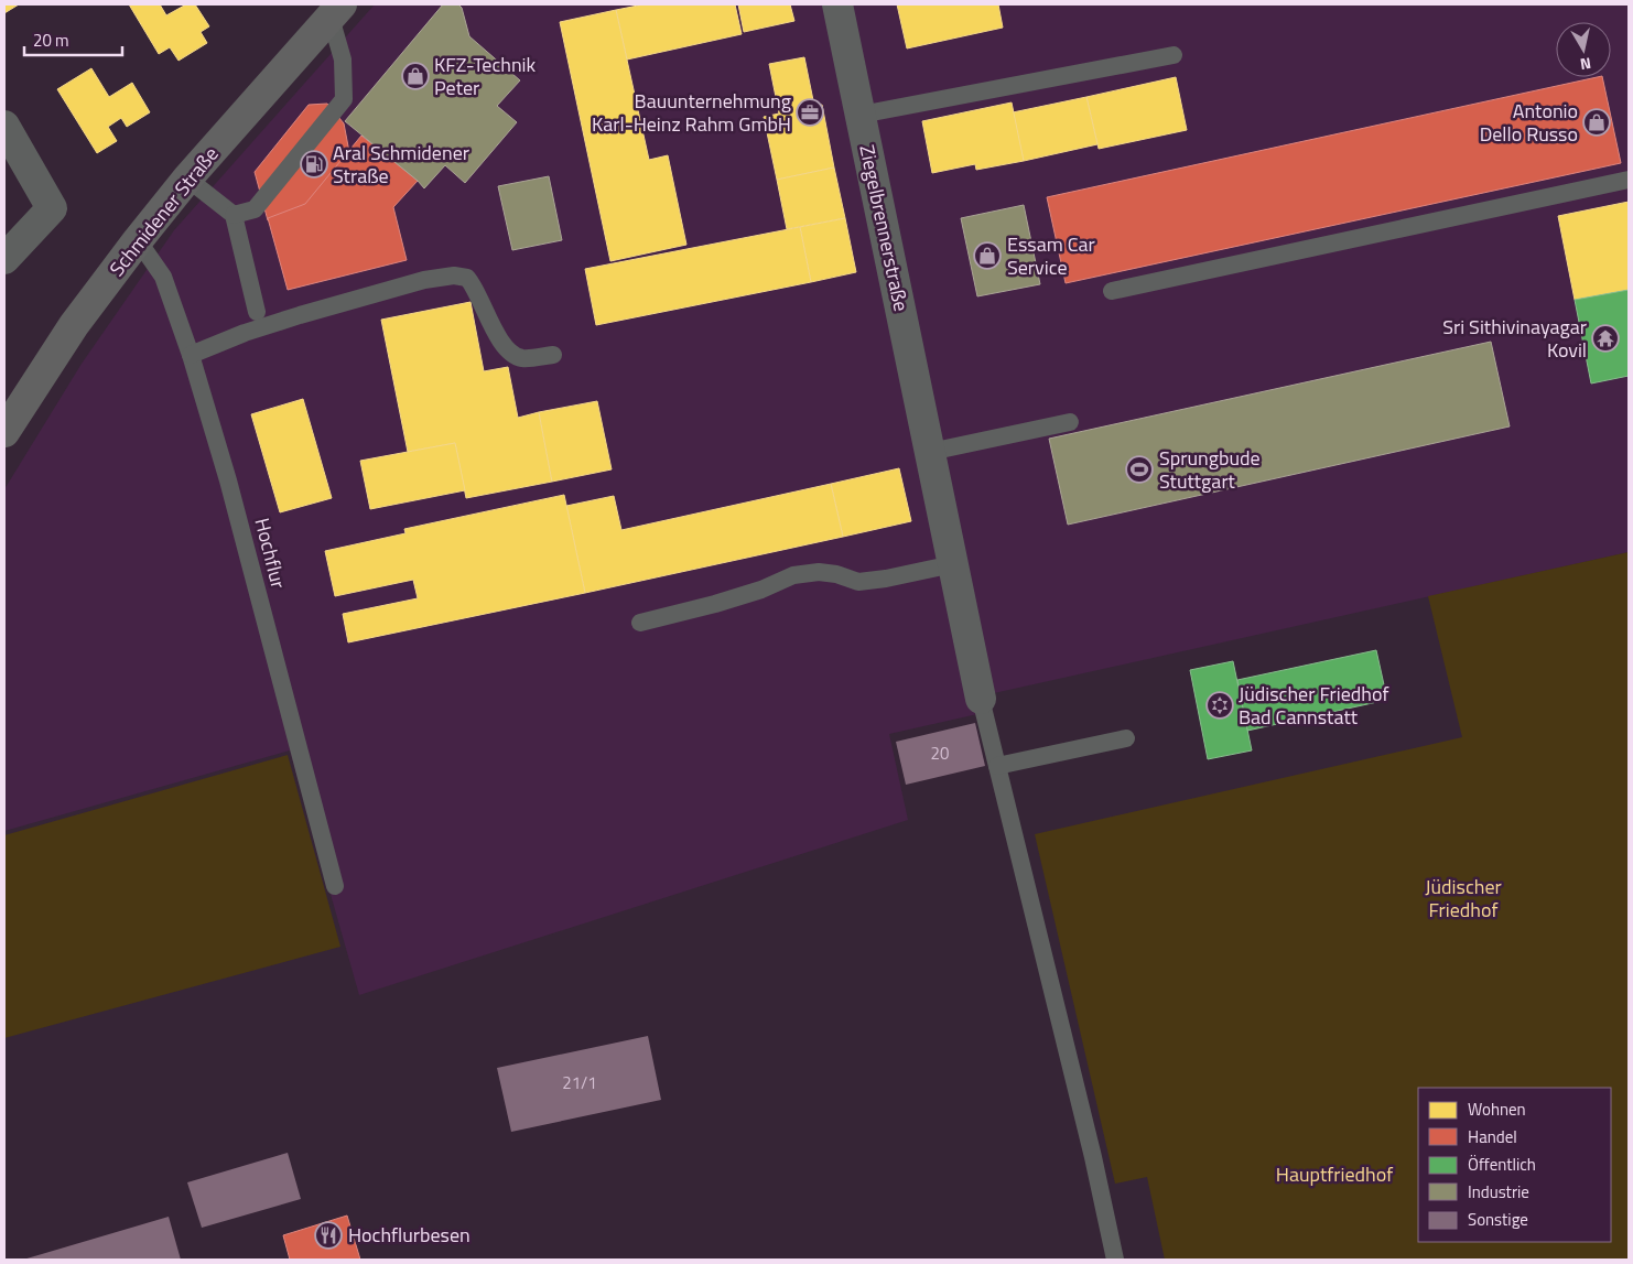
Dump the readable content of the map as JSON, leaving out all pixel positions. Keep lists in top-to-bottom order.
{
  "streets": {
    "main road": ["Schmidener Straße"],
    "street": ["Ziegelbrennerstraße"],
    "lane": ["Hochflur"]
  },
  "crossings": [
    ["Schmidener Straße", "Hochflur"]
  ],
  "parks": ["Jüdischer Friedhof", "Hauptfriedhof"],
  "places": {
    "shop": ["KFZ-Technik Peter", "Antonio Dello Russo", "Essam Car Service"],
    "office": ["Bauunternehmung Karl-Heinz Rahm GmbH"],
    "fuel station": ["Aral Schmidener Straße"],
    "temple": ["Sri Sithivinayagar Kovil"],
    "sports": ["Sprungbude Stuttgart"],
    "synagogue": ["Jüdischer Friedhof Bad Cannstatt"],
    "restaurant": ["Hochflurbesen"]
  },
  "house_numbers": ["20", "21/1"],
  "legend": [
    "Wohnen",
    "Handel",
    "Öffentlich",
    "Industrie",
    "Sonstige"
  ],
  "scale_bar": "20 m",
  "north": "bottom"
}
